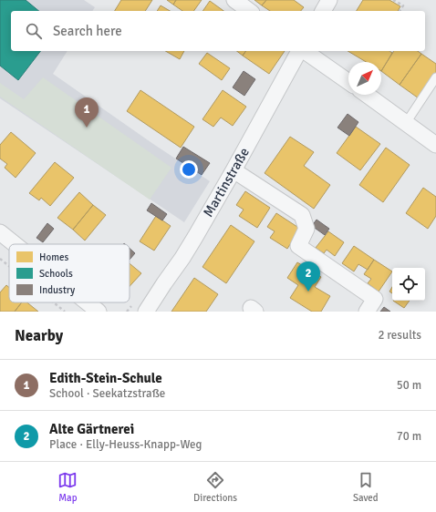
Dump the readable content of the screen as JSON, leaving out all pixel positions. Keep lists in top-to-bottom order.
{
  "streets": {
    "street": ["Martinstraße"]
  },
  "legend": ["Homes", "Schools", "Industry"],
  "north": "top right",
  "page": {
    "search": "Search here",
    "pins": ["1", "2"],
    "heading": ["Nearby", "2 results"],
    "list": [
      {
        "mark": "1",
        "name": "Edith-Stein-Schule",
        "note": "School · Seekatzstraße",
        "value": "50 m"
      },
      {
        "mark": "2",
        "name": "Alte Gärtnerei",
        "note": "Place · Elly-Heuss-Knapp-Weg",
        "value": "70 m"
      }
    ],
    "nav": ["Map", "Directions", "Saved"]
  }
}
